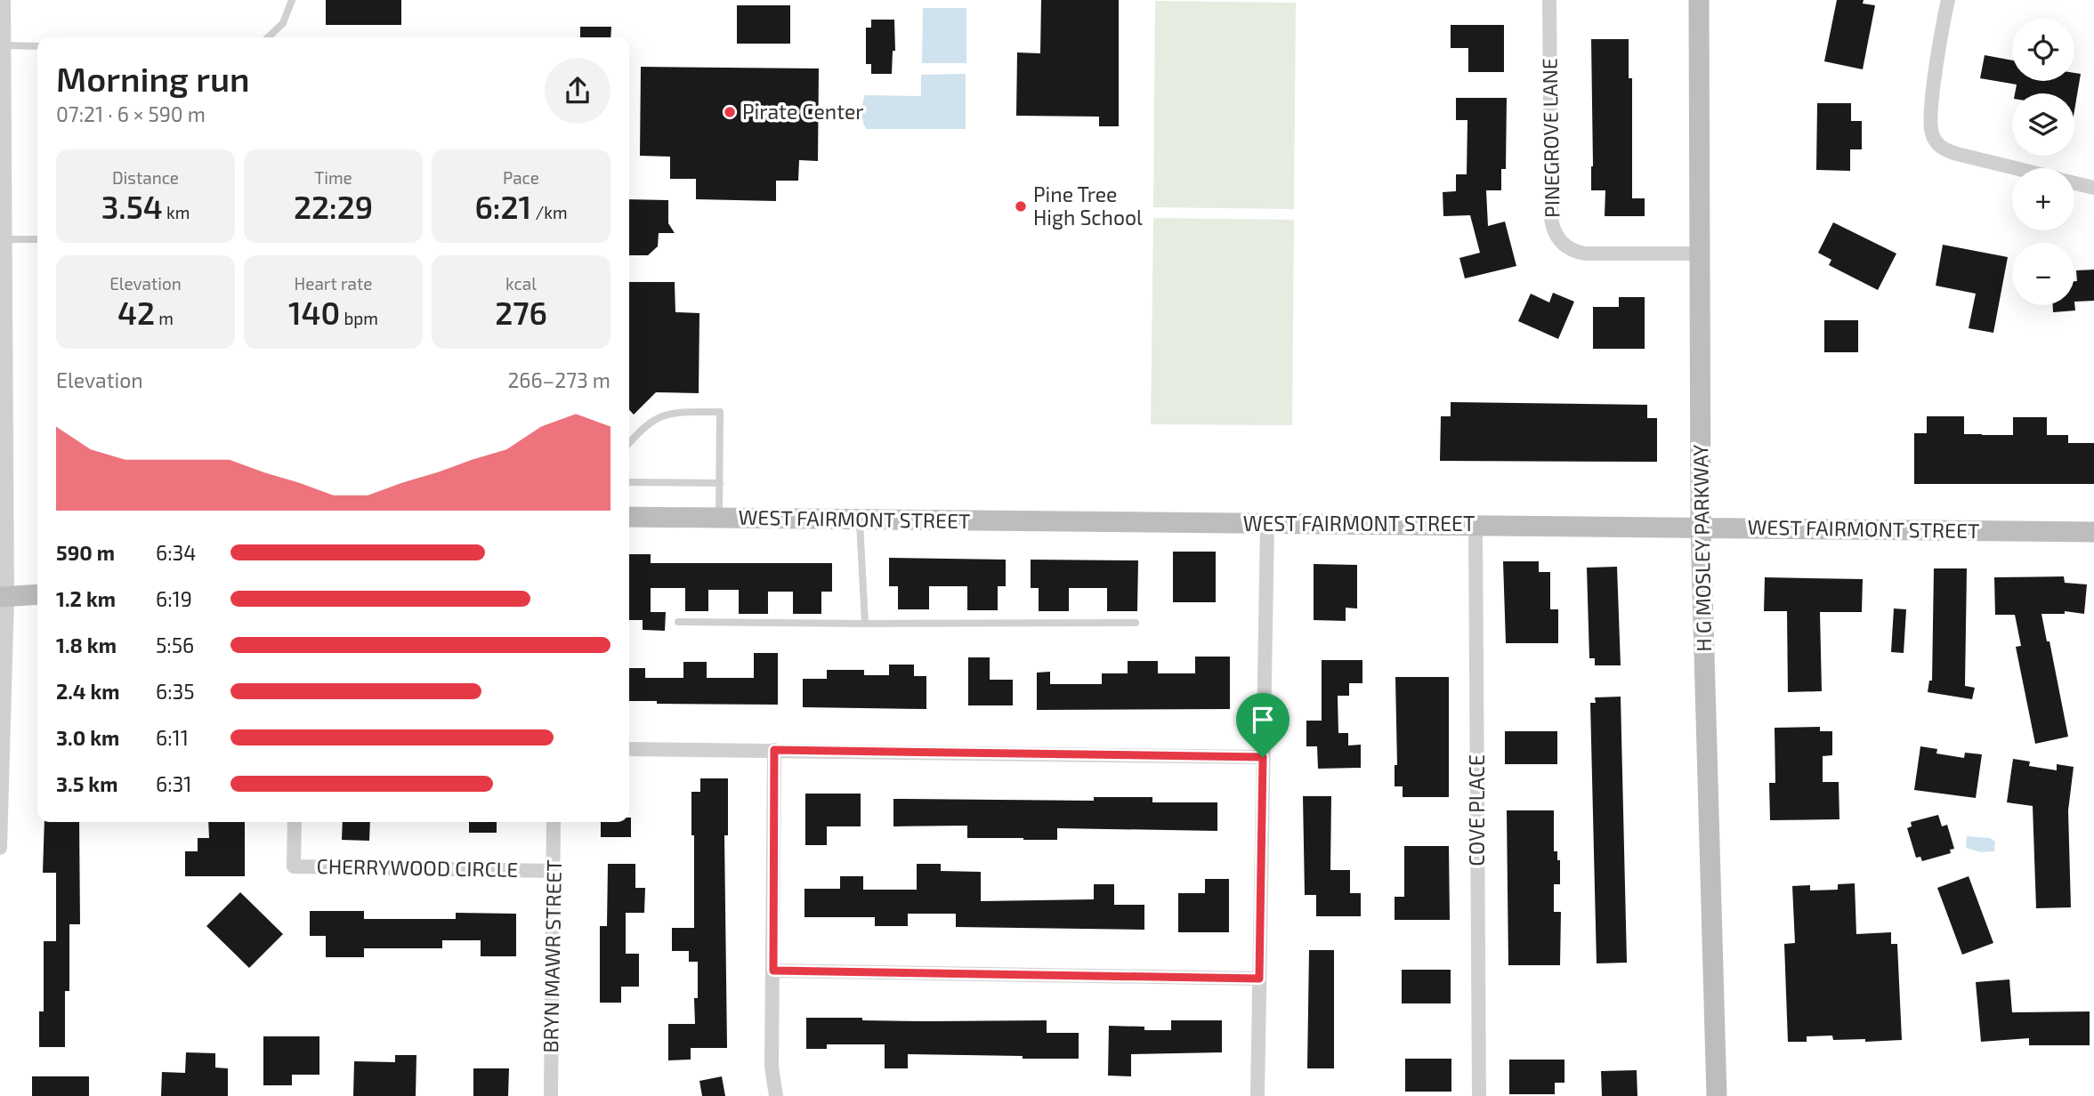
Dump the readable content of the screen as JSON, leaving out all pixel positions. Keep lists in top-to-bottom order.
{
  "streets": {
    "street": [
      "PINEGROVE LANE",
      "WEST FAIRMONT STREET",
      "H G MOSLEY PARKWAY",
      "COVE PLACE",
      "CHERRYWOOD CIRCLE",
      "BRYN MAWR STREET"
    ]
  },
  "crossings": [
    ["PINEGROVE LANE", "H G MOSLEY PARKWAY"],
    ["WEST FAIRMONT STREET", "H G MOSLEY PARKWAY"],
    ["WEST FAIRMONT STREET", "COVE PLACE"],
    ["CHERRYWOOD CIRCLE", "BRYN MAWR STREET"]
  ],
  "places": ["Pirate Center", "Pine Tree High School"],
  "page": {
    "map_buttons": ["+", "−"],
    "heading": ["Morning run", "07:21 · 6 × 590 m"],
    "stats": [
      ["Distance", "3.54 km"],
      ["Time", "22:29"],
      ["Pace", "6:21 /km"],
      ["Elevation", "42 m"],
      ["Heart rate", "140 bpm"],
      ["kcal", "276"]
    ],
    "chart": ["Elevation", "266–273 m"],
    "list": [
      {
        "name": "590 m",
        "note": "6:34"
      },
      {
        "name": "1.2 km",
        "note": "6:19"
      },
      {
        "name": "1.8 km",
        "note": "5:56"
      },
      {
        "name": "2.4 km",
        "note": "6:35"
      },
      {
        "name": "3.0 km",
        "note": "6:11"
      },
      {
        "name": "3.5 km",
        "note": "6:31"
      }
    ]
  }
}
